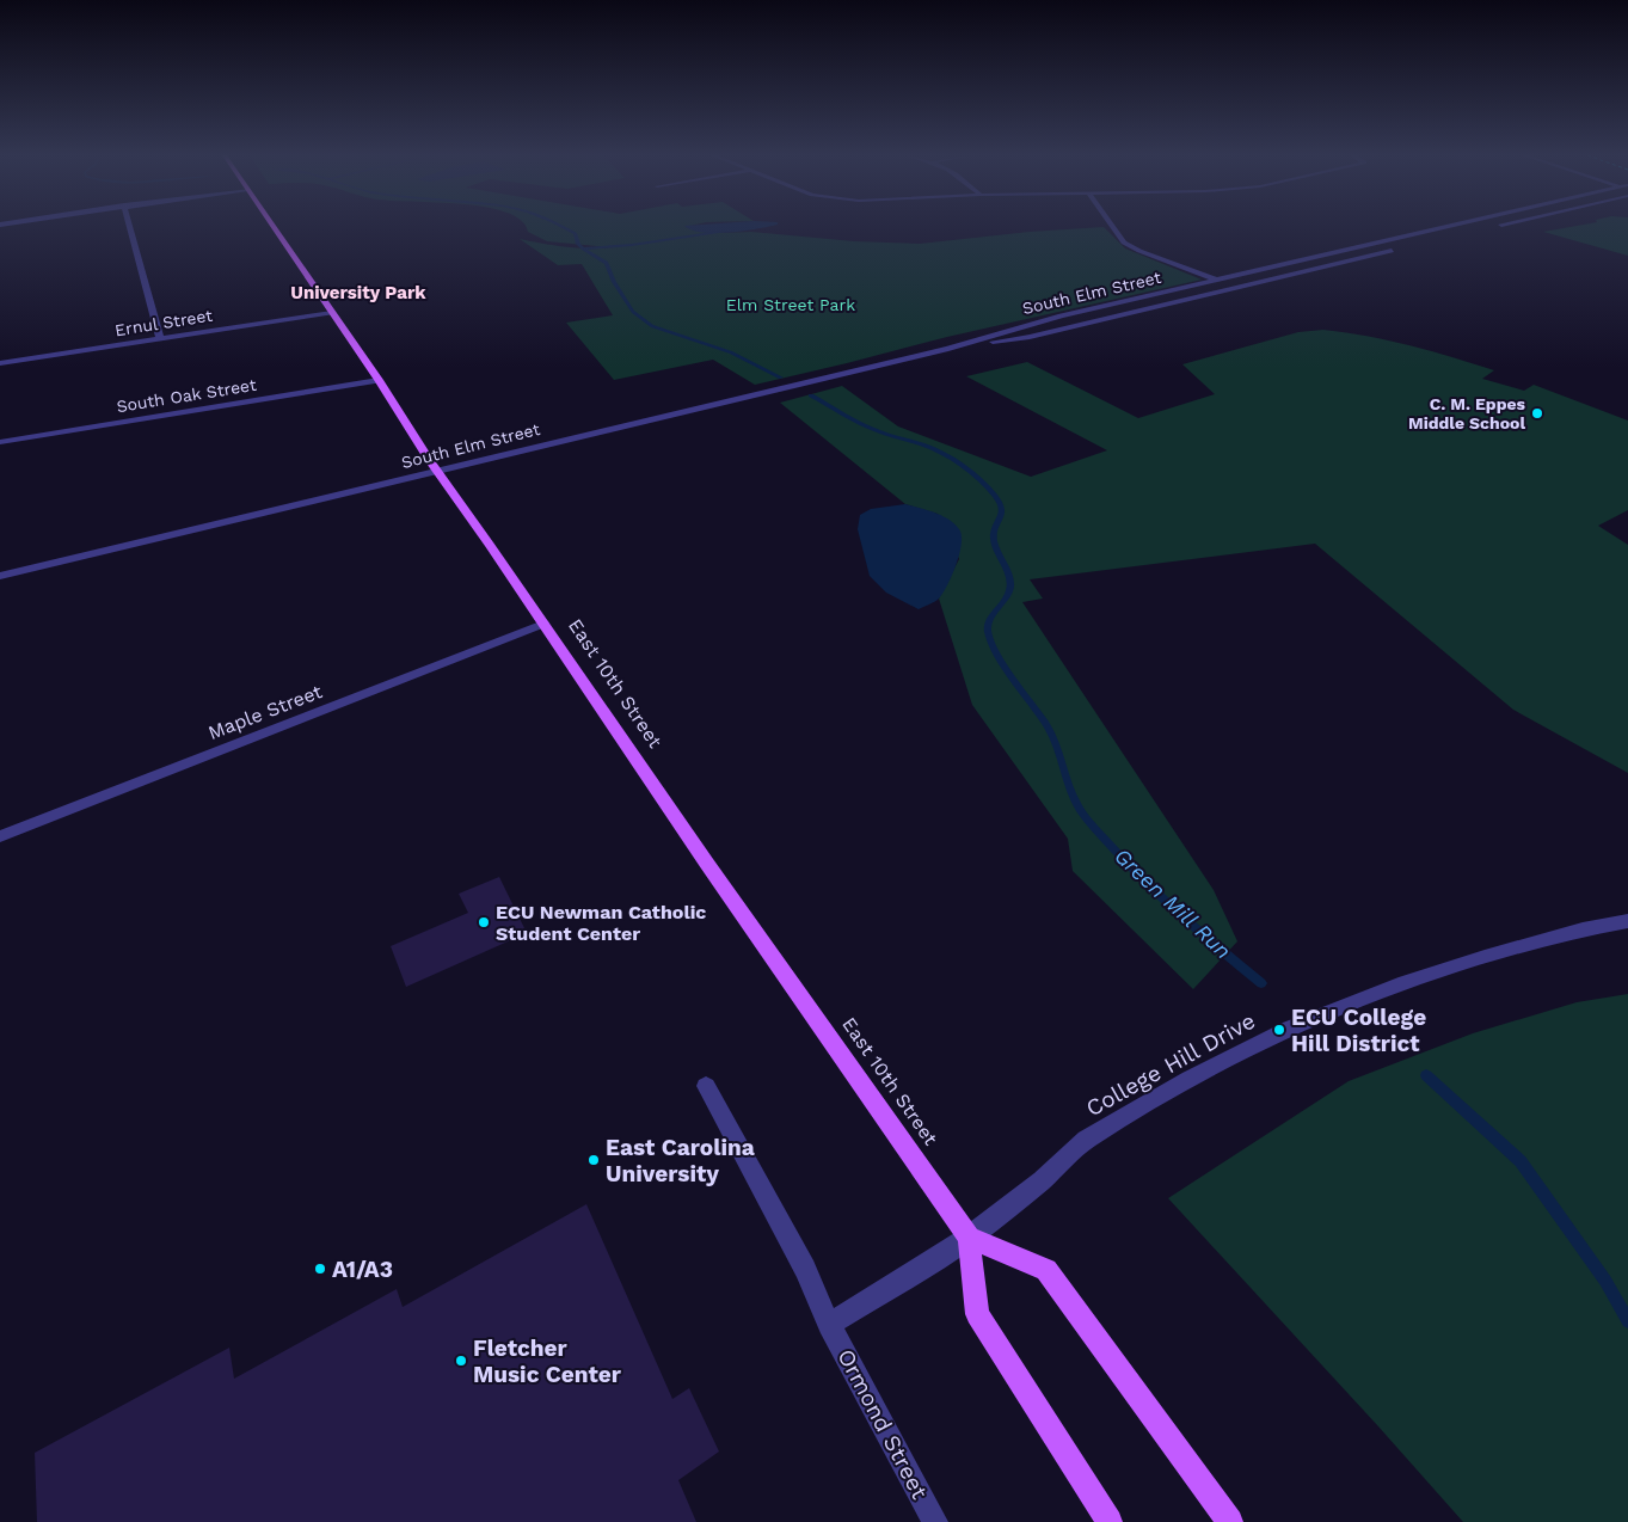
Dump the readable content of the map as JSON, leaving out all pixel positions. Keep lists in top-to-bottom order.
{
  "streets": {
    "main road": ["East 10th Street"],
    "street": [
      "South Elm Street",
      "Ernul Street",
      "South Oak Street",
      "Maple Street",
      "College Hill Drive",
      "Ormond Street"
    ]
  },
  "crossings": [
    ["South Elm Street", "East 10th Street"],
    ["Ernul Street", "East 10th Street"],
    ["South Oak Street", "East 10th Street"],
    ["East 10th Street", "Maple Street"],
    ["East 10th Street", "College Hill Drive"]
  ],
  "districts": ["University Park"],
  "water": ["Green Mill Run"],
  "parks": ["Elm Street Park"],
  "places": [
    "C. M. Eppes Middle School",
    "ECU Newman Catholic Student Center",
    "ECU College Hill District",
    "East Carolina University",
    "A1/A3",
    "Fletcher Music Center"
  ]
}
